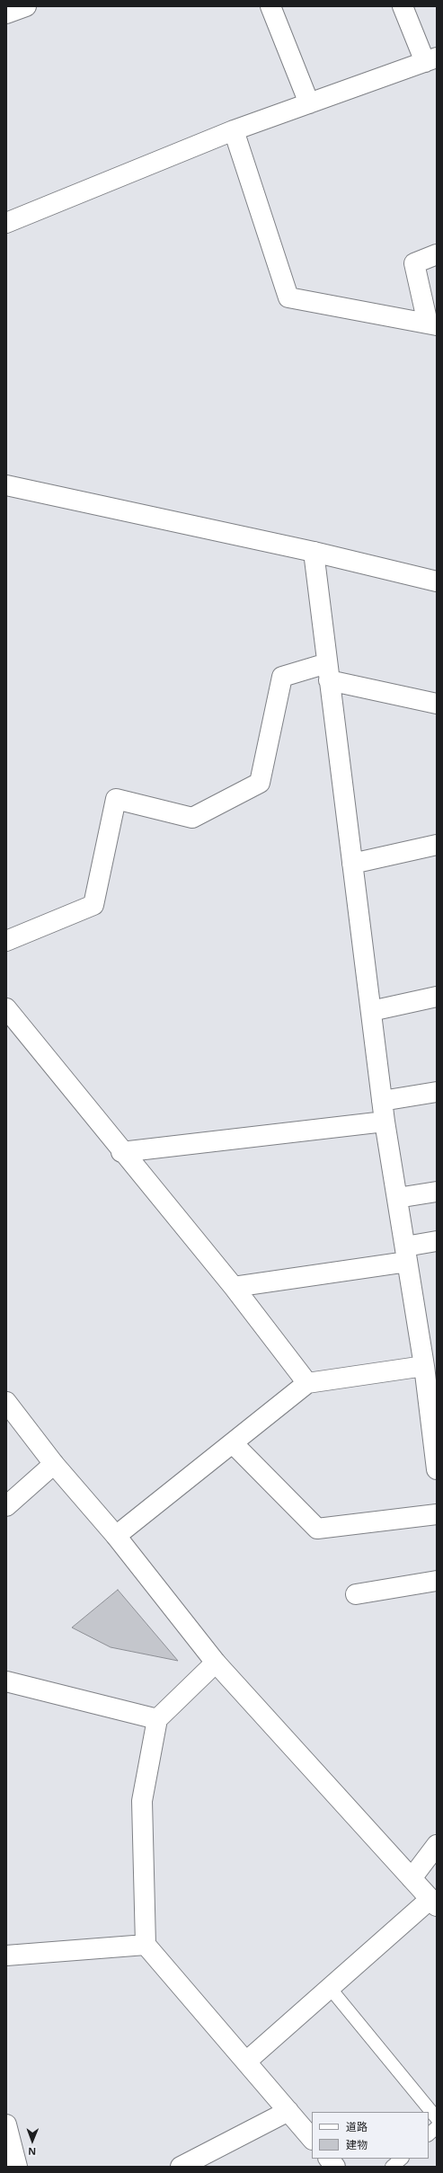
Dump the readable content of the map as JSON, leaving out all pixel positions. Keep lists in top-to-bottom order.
{
  "legend": ["道路", "建物"],
  "north": "bottom"
}
